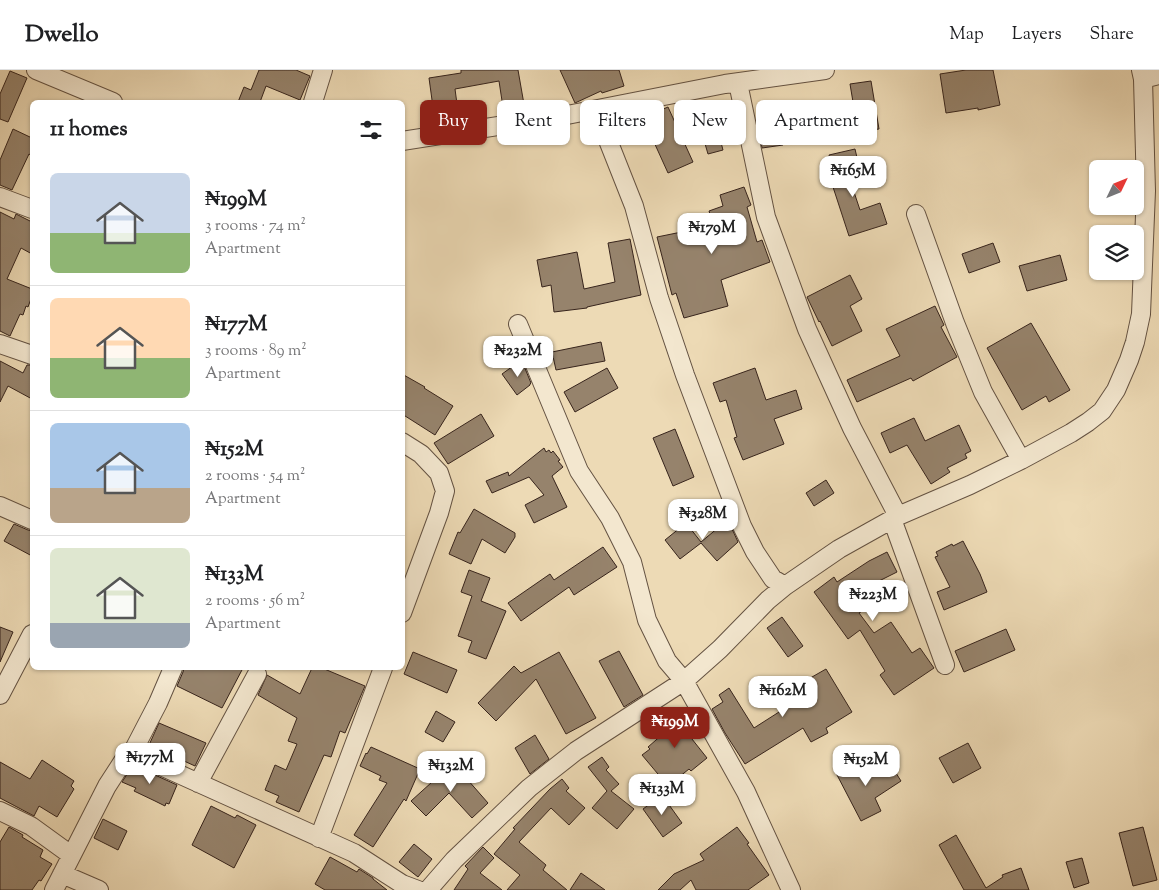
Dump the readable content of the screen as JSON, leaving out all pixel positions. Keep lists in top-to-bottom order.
{
  "north": "top right",
  "page": {
    "header": "Dwello",
    "nav": ["Map", "Layers", "Share"],
    "chip": [
      "Buy",
      "Rent",
      "Filters",
      "New",
      "Apartment"
    ],
    "heading": "11 homes",
    "price": [
      "₦165M",
      "₦179M",
      "₦232M",
      "₦328M",
      "₦223M",
      "₦162M",
      "₦199M",
      "₦177M",
      "₦152M",
      "₦132M",
      "₦133M"
    ],
    "list": [
      {
        "name": "₦199M",
        "note": "3 rooms · 74 m² · Apartment"
      },
      {
        "name": "₦177M",
        "note": "3 rooms · 89 m² · Apartment"
      },
      {
        "name": "₦152M",
        "note": "2 rooms · 54 m² · Apartment"
      },
      {
        "name": "₦133M",
        "note": "2 rooms · 56 m² · Apartment"
      }
    ]
  }
}
